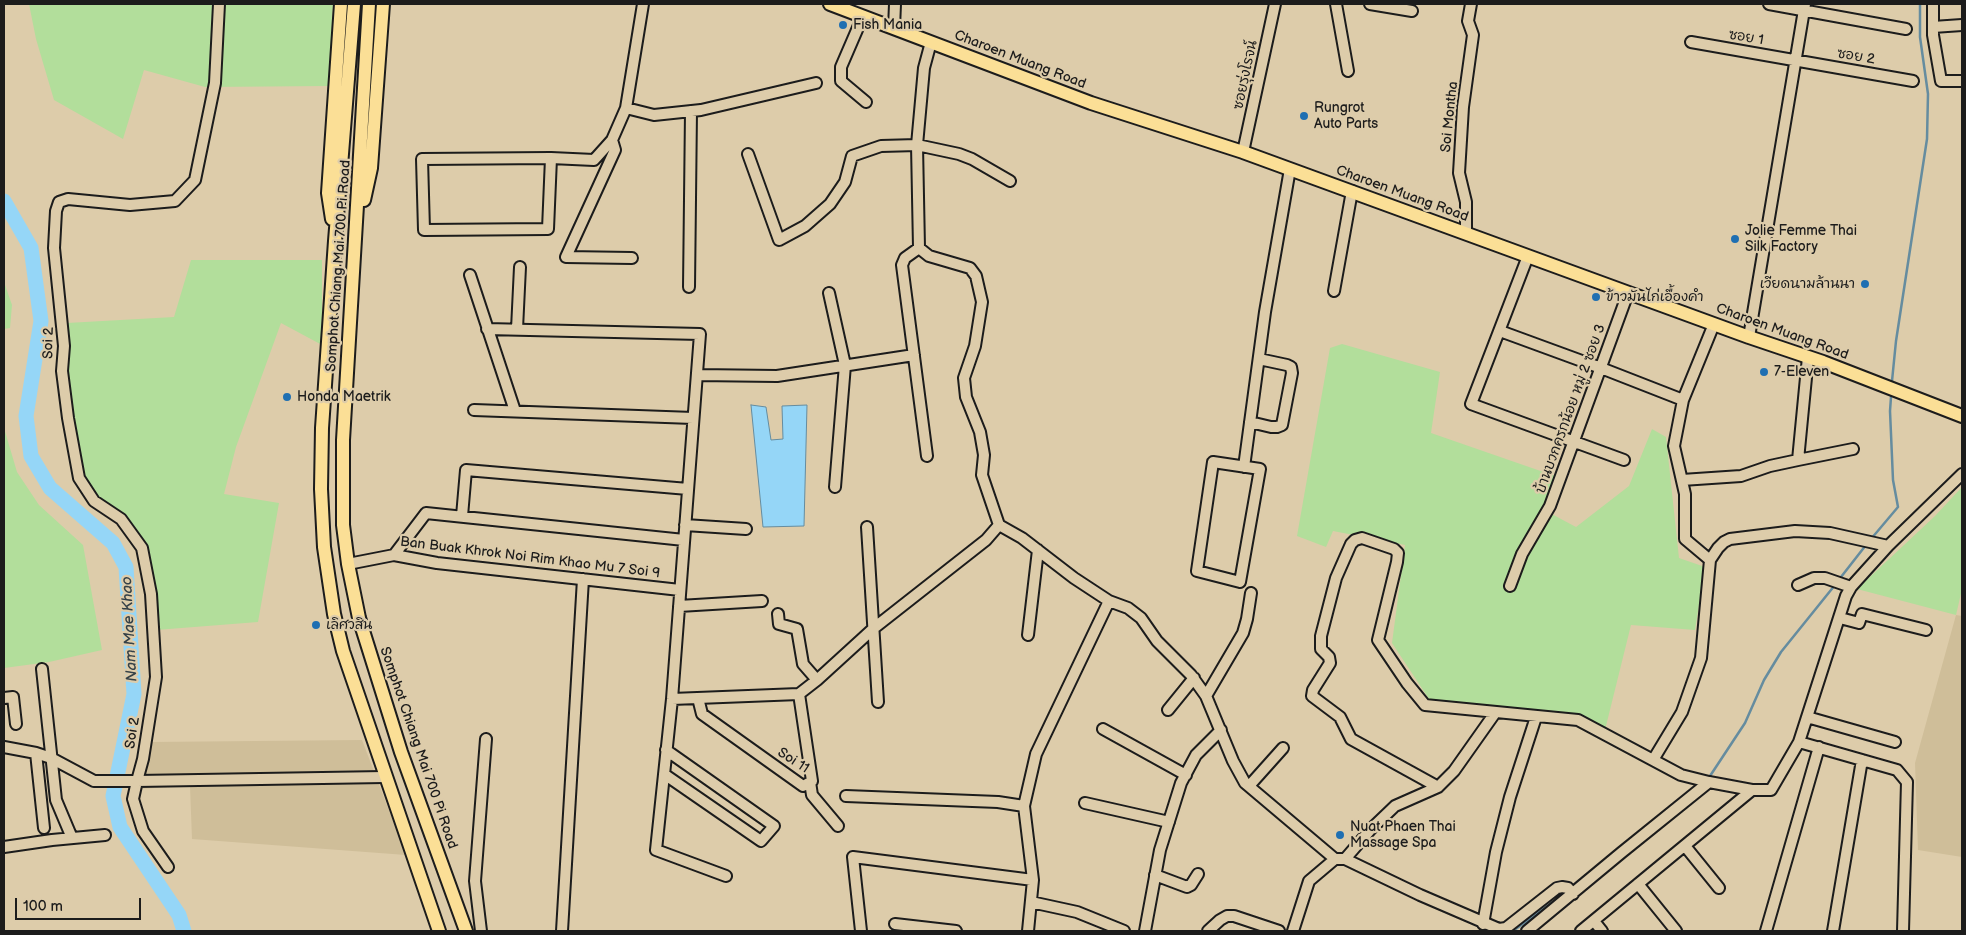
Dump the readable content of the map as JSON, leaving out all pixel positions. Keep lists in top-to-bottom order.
{
  "streets": {
    "main road": ["Charoen Muang Road", "Somphot Chiang Mai 700 Pi Road"],
    "street": [
      "ซอย 1",
      "ซอย 2",
      "ซอยรุ่งโรจน์",
      "Soi Montha",
      "Soi 2",
      "บ้านบวกครกน้อย หมู่ 2 ซอย 3",
      "Ban Buak Khrok Noi Rim Khao Mu 7 Soi 9",
      "Soi 11"
    ]
  },
  "crossings": [
    ["ซอย 1", "ซอย 2"],
    ["Charoen Muang Road", "ซอยรุ่งโรจน์"],
    ["Charoen Muang Road", "Soi Montha"],
    ["Charoen Muang Road", "บ้านบวกครกน้อย หมู่ 2 ซอย 3"],
    ["Somphot Chiang Mai 700 Pi Road", "Ban Buak Khrok Noi Rim Khao Mu 7 Soi 9"]
  ],
  "water": ["Nam Mae Khao"],
  "places": [
    "Fish Mania",
    "Rungrot Auto Parts",
    "Jolie Femme Thai Silk Factory",
    "เวียดนามล้านนา",
    "ข้าวมันไก่เอื้องคํา",
    "7-Eleven",
    "Honda Maetrik",
    "เลิศวสิน",
    "Nuat Phaen Thai Massage Spa"
  ],
  "scale_bar": "100 m"
}
